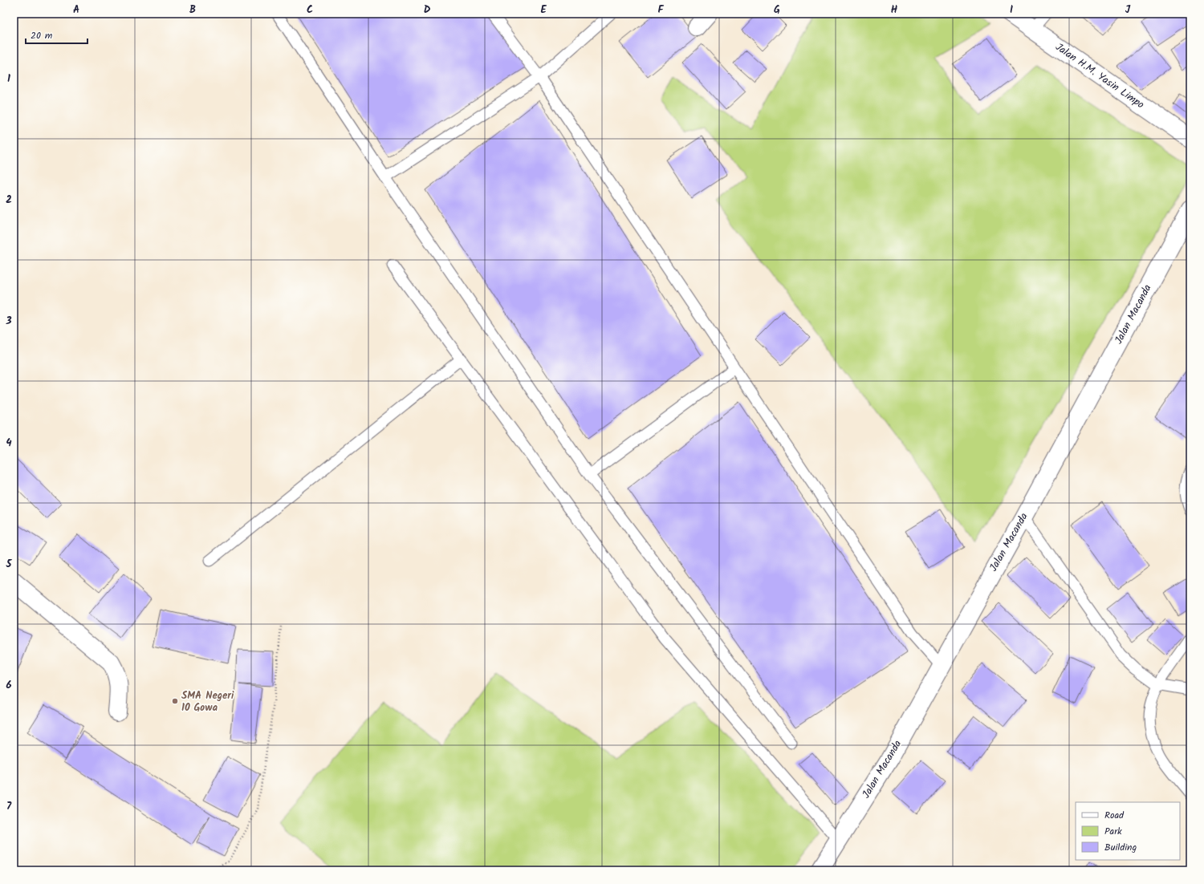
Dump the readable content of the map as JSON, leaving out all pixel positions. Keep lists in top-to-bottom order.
{
  "streets": {
    "street": ["Jalan H.M. Yasin Limpo", "Jalan Macanda"]
  },
  "places": ["SMA Negeri 10 Gowa"],
  "legend": ["Road", "Park", "Building"],
  "scale_bar": "20 m",
  "grid": {
    "columns": [
      "A",
      "B",
      "C",
      "D",
      "E",
      "F",
      "G",
      "H",
      "I",
      "J"
    ],
    "rows": [
      "1",
      "2",
      "3",
      "4",
      "5",
      "6",
      "7"
    ]
  }
}
